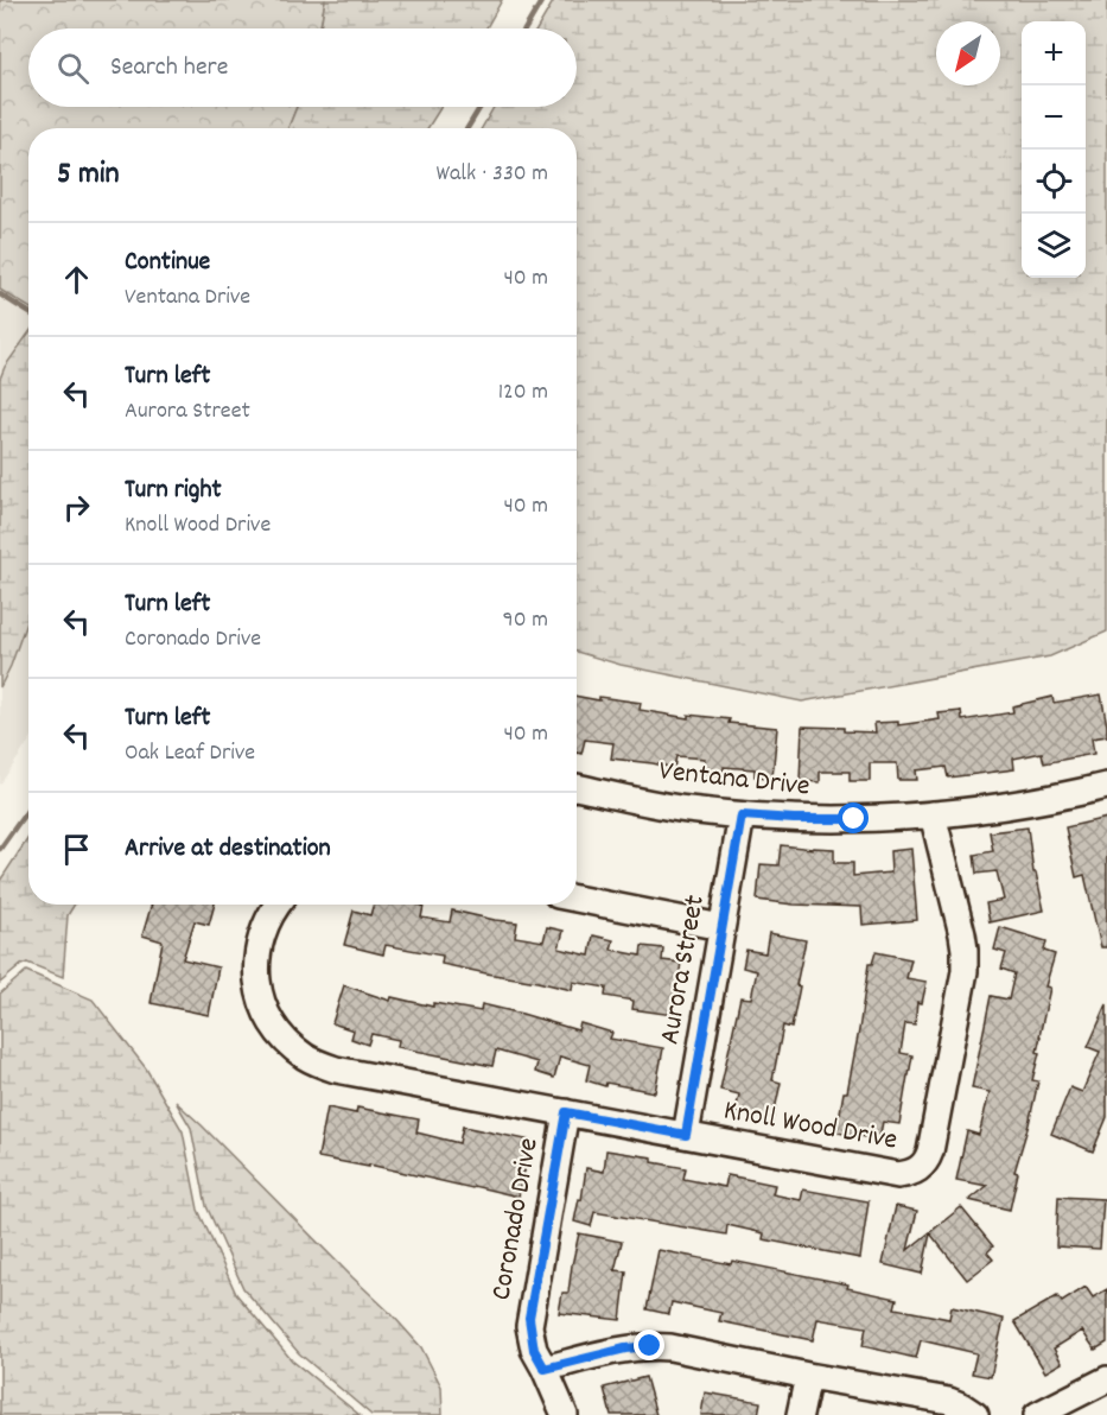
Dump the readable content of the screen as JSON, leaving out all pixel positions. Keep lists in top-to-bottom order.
{
  "streets": {
    "street": [
      "Ventana Drive",
      "Aurora Street",
      "Knoll Wood Drive",
      "Coronado Drive"
    ]
  },
  "crossings": [
    ["Ventana Drive", "Aurora Street"],
    ["Ventana Drive", "Knoll Wood Drive"],
    ["Aurora Street", "Knoll Wood Drive"],
    ["Knoll Wood Drive", "Coronado Drive"]
  ],
  "north": "bottom left",
  "page": {
    "map_buttons": ["+", "−"],
    "search": "Search here",
    "heading": ["5 min", "Walk · 330 m"],
    "list": [
      ["Continue", "Ventana Drive", "40 m"],
      ["Turn left", "Aurora Street", "120 m"],
      ["Turn right", "Knoll Wood Drive", "40 m"],
      ["Turn left", "Coronado Drive", "90 m"],
      ["Turn left", "Oak Leaf Drive", "40 m"],
      "Arrive at destination"
    ]
  }
}
